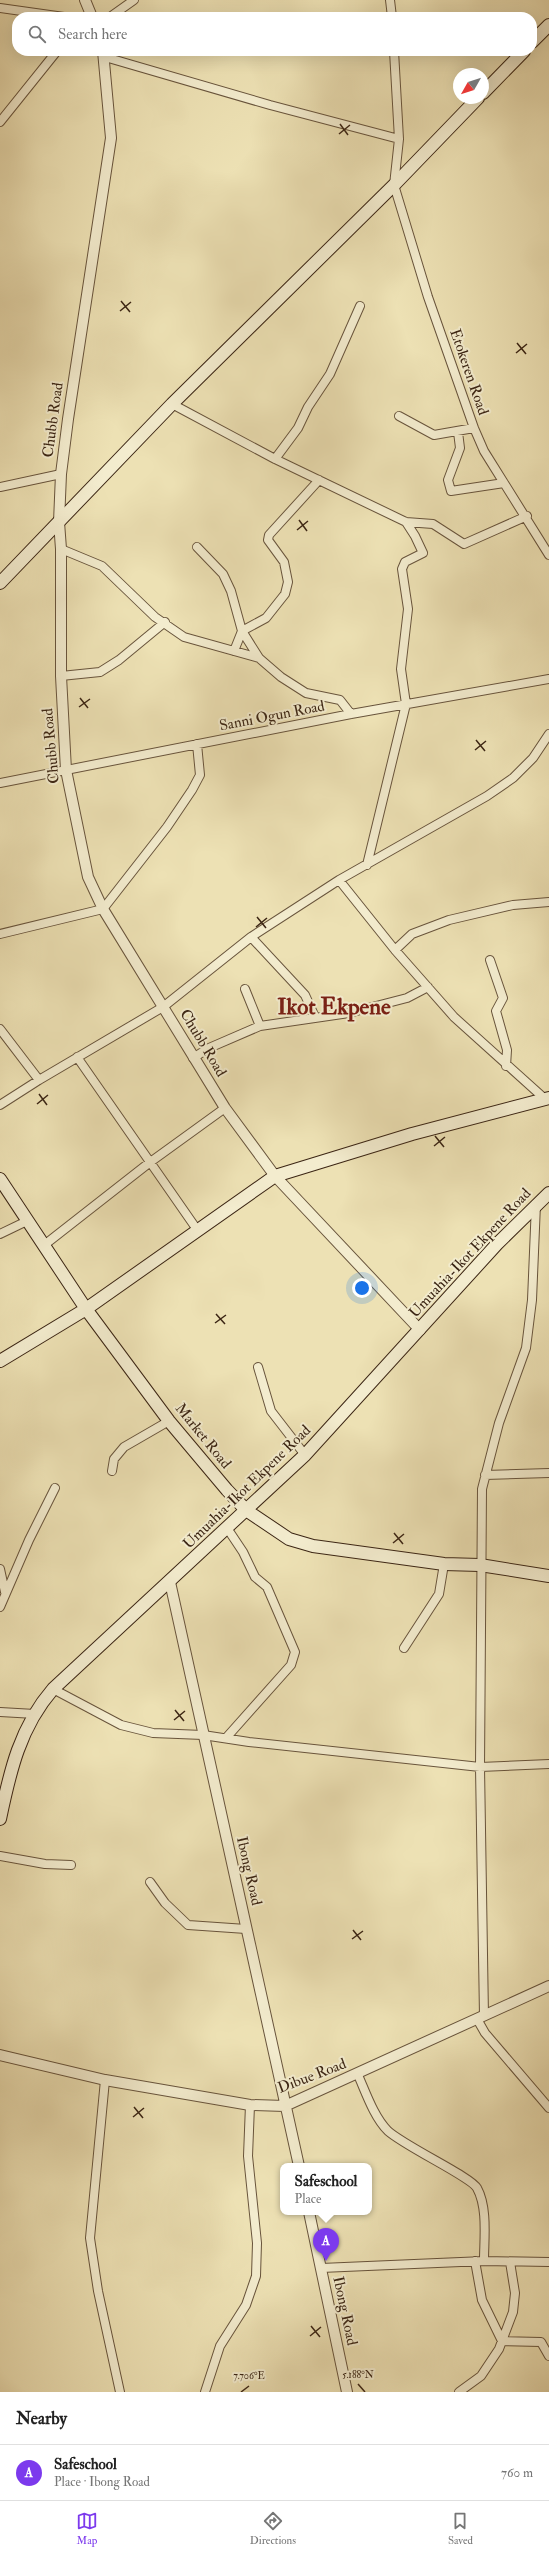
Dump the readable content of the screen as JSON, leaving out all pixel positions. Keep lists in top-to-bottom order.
{
  "streets": {
    "main road": ["Umuahia-Ikot Ekpene Road", "Market Road"],
    "street": [
      "Etokeren Road",
      "Chubb Road",
      "Sanni Ogun Road",
      "Ibong Road",
      "Dibue Road"
    ]
  },
  "crossings": [
    ["Chubb Road", "Sanni Ogun Road"],
    ["Chubb Road", "Umuahia-Ikot Ekpene Road"],
    ["Umuahia-Ikot Ekpene Road", "Market Road"],
    ["Umuahia-Ikot Ekpene Road", "Ibong Road"],
    ["Ibong Road", "Dibue Road"]
  ],
  "districts": ["Ikot Ekpene"],
  "north": "bottom left",
  "page": {
    "search": "Search here",
    "popup": ["Safeschool", "Place"],
    "pins": "A",
    "heading": "Nearby",
    "list": [
      {
        "mark": "A",
        "name": "Safeschool",
        "note": "Place · Ibong Road",
        "value": "760 m"
      }
    ],
    "nav": ["Map", "Directions", "Saved"]
  },
  "coordinates": ["5.188°N", "7.706°E"]
}
